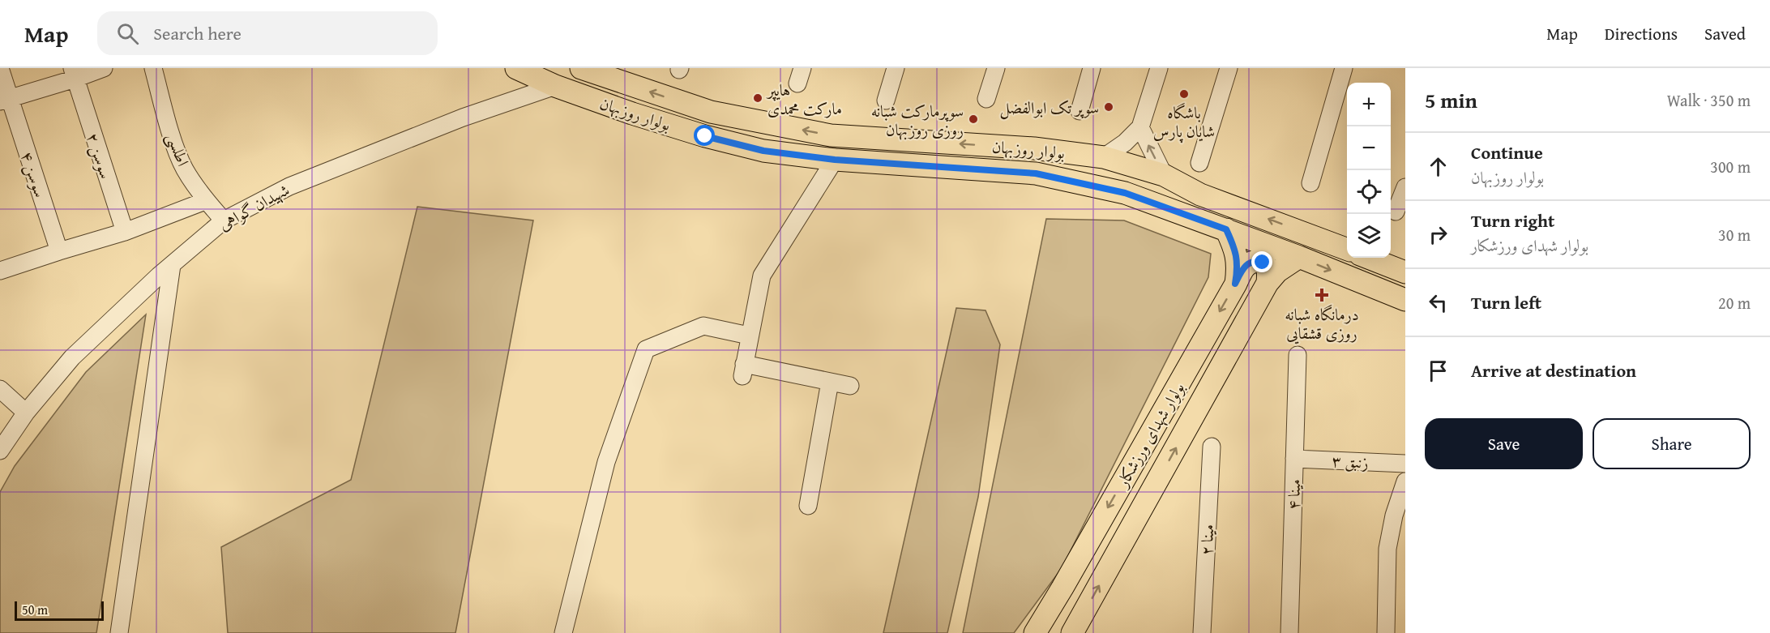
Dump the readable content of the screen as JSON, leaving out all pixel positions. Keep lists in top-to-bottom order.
{
  "streets": {
    "main road": ["بولوار روزبهان", "بولوار شهدای ورزشکار"],
    "street": [
      "اطلسی",
      "سوسن ۲",
      "سوسن ۴",
      "شهیدان گواهی",
      "زنبق ۳",
      "مینا ۴",
      "مینا ۲"
    ]
  },
  "crossings": [
    ["بولوار روزبهان", "شهیدان گواهی"],
    ["بولوار روزبهان", "بولوار شهدای ورزشکار"],
    ["اطلسی", "شهیدان گواهی"],
    ["زنبق ۳", "مینا ۴"]
  ],
  "places": {
    "other": [
      "باشگاه شایان پارس",
      "هایپر مارکت محمدی",
      "سوپر تک ابوالفضل",
      "سوپرمارکت شبانه روزی روزبهان"
    ],
    "health": ["درمانگاه شبانه روزی قشقایی"]
  },
  "scale_bar": "50 m",
  "page": {
    "header": "Map",
    "search": "Search here",
    "nav": ["Map", "Directions", "Saved"],
    "heading": ["5 min", "Walk · 350 m"],
    "map_buttons": ["+", "−"],
    "list": [
      ["Continue", "بولوار روزبهان", "300 m"],
      ["Turn right", "بولوار شهدای ورزشکار", "30 m"],
      ["Turn left", "20 m"],
      "Arrive at destination"
    ],
    "buttons": ["Save", "Share"],
    "scale": "50 m"
  }
}
